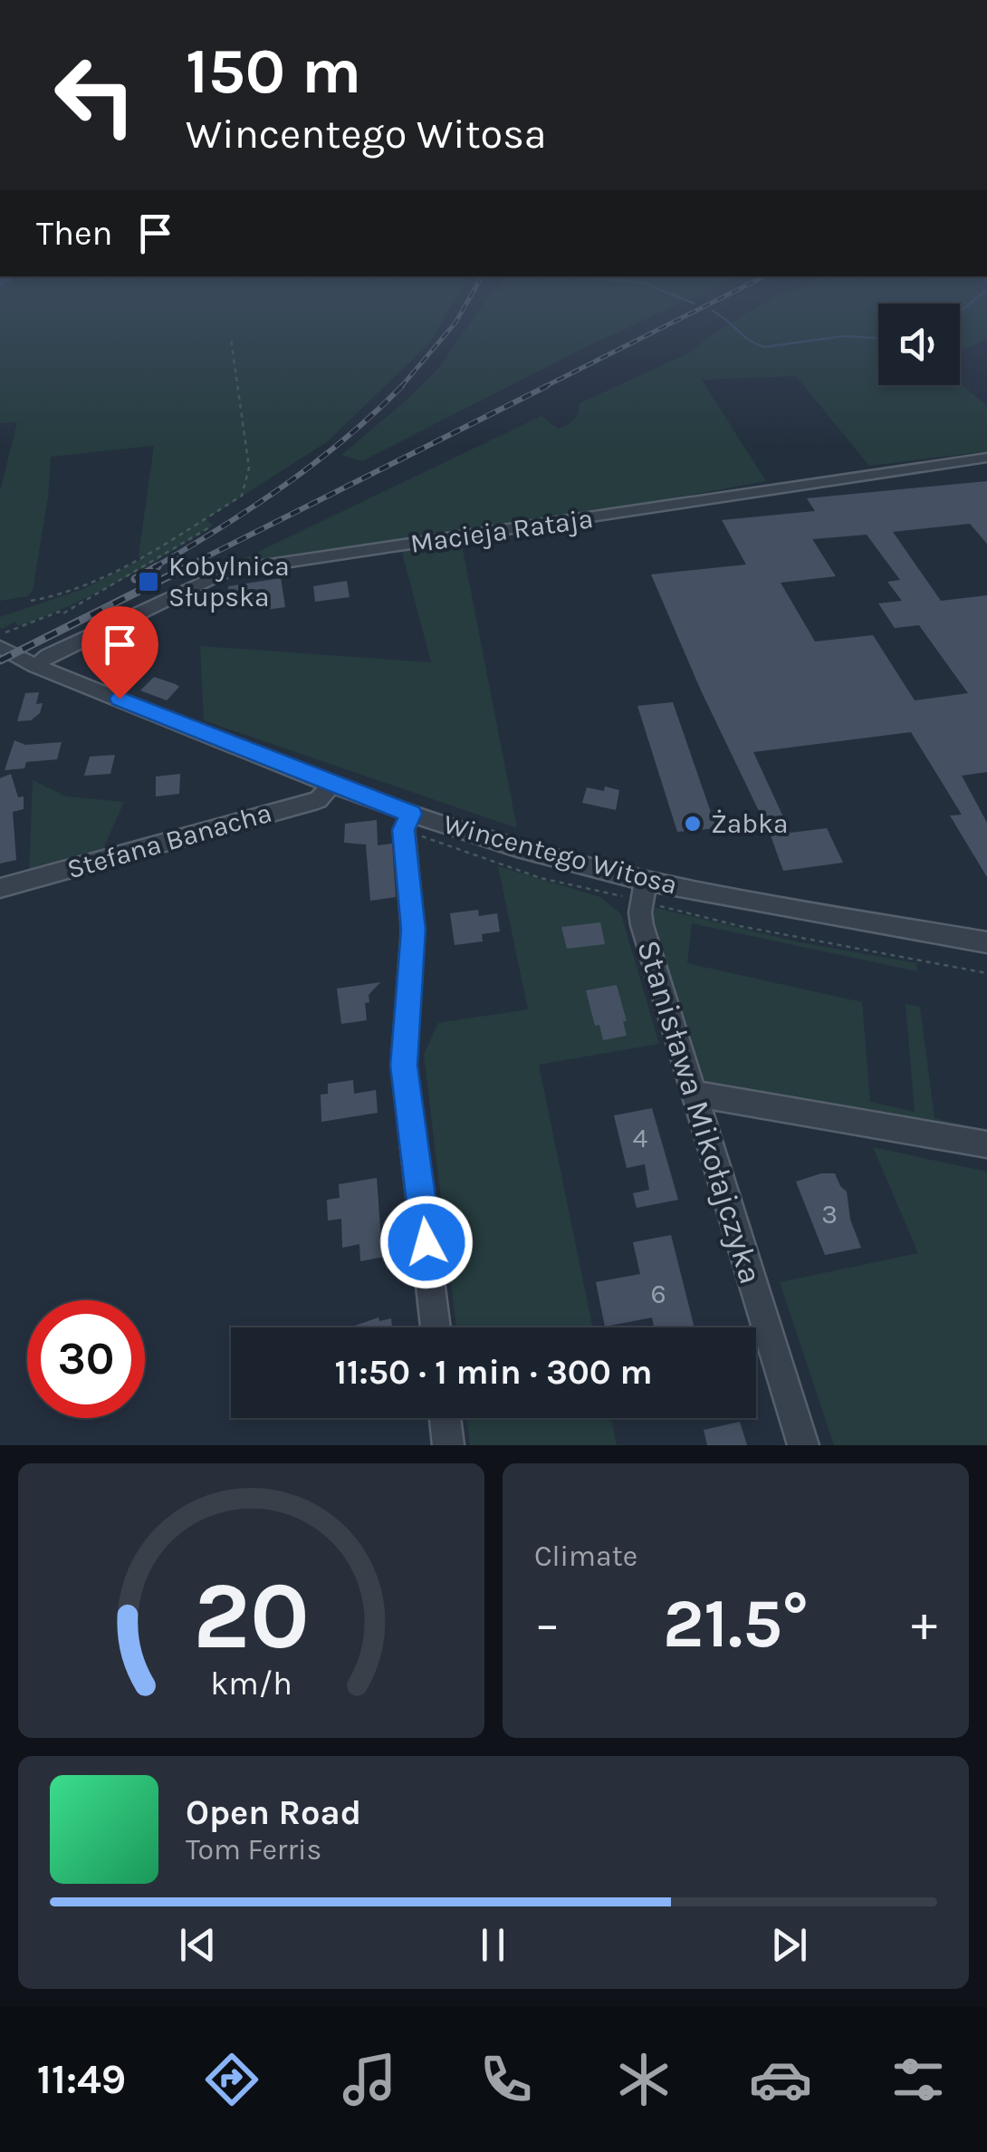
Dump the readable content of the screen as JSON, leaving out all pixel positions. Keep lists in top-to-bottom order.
{
  "streets": {
    "street": [
      "Macieja Rataja",
      "Stefana Banacha",
      "Wincentego Witosa",
      "Stanisława Mikołajczyka"
    ]
  },
  "crossings": [
    ["Macieja Rataja", "Wincentego Witosa"],
    ["Stefana Banacha", "Wincentego Witosa"],
    ["Wincentego Witosa", "Stanisława Mikołajczyka"]
  ],
  "places": {
    "transit": ["Kobylnica Słupska"],
    "other": ["Żabka"]
  },
  "house_numbers": ["4", "3", "6"],
  "page": {
    "turn": ["150 m", "Wincentego Witosa"],
    "then": "Then",
    "limit": "30",
    "trip": "11:50 · 1 min · 300 m",
    "tile": "Climate",
    "heat": ["−", "21.5°", "+"],
    "song": ["Open Road", "Tom Ferris"],
    "tabs": "11:49",
    "gauge": ["20", "km/h"]
  }
}
